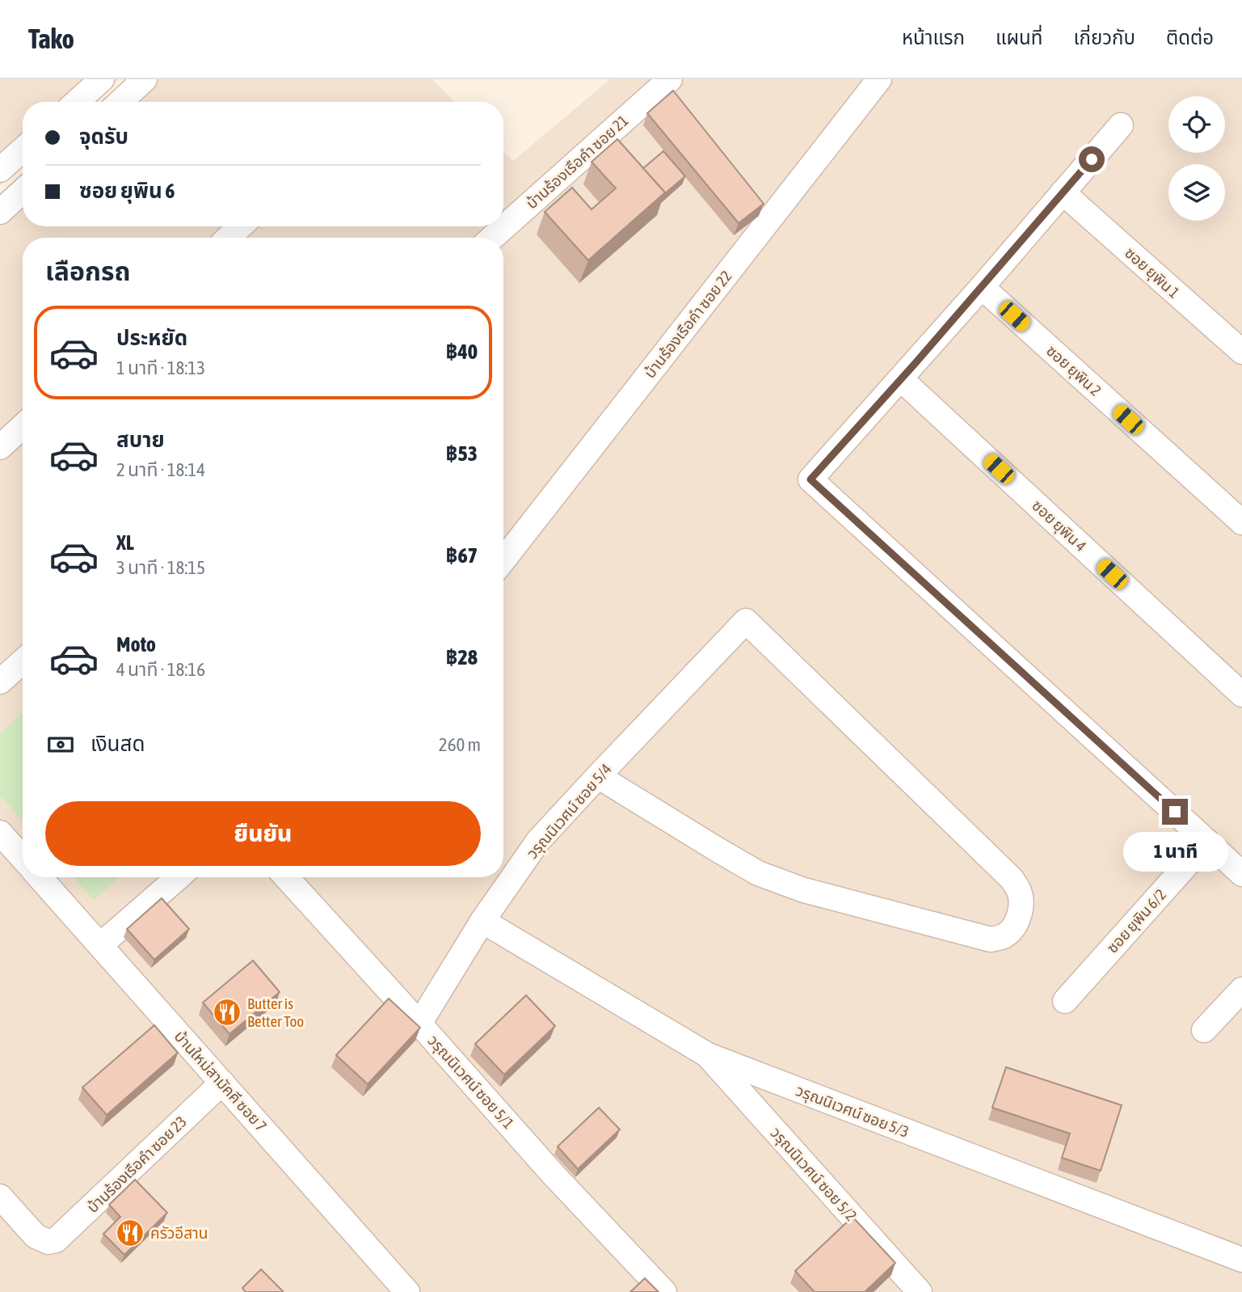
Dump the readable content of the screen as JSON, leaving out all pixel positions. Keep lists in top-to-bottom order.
{
  "streets": {
    "street": [
      "บ้านร้องเรือคำ ซอย 21",
      "ซอย ยุพิน 1",
      "บ้านร้องเรือคำ ซอย 22",
      "ซอย ยุพิน 2",
      "ซอย ยุพิน 4",
      "วรุณนิเวศน์ ซอย 5/4",
      "ซอย ยุพิน 6/2",
      "บ้านใหม่สามัคคี ซอย 7",
      "วรุณนิเวศน์ ซอย 5/1",
      "วรุณนิเวศน์ ซอย 5/3",
      "บ้านร้องเรือคำ ซอย 23",
      "วรุณนิเวศน์ ซอย 5/2"
    ]
  },
  "crossings": [
    ["วรุณนิเวศน์ ซอย 5/4", "วรุณนิเวศน์ ซอย 5/1"],
    ["วรุณนิเวศน์ ซอย 5/4", "วรุณนิเวศน์ ซอย 5/3"],
    ["บ้านใหม่สามัคคี ซอย 7", "บ้านร้องเรือคำ ซอย 23"],
    ["วรุณนิเวศน์ ซอย 5/3", "วรุณนิเวศน์ ซอย 5/2"]
  ],
  "places": {
    "restaurant": ["Butter is Better Too", "ครัวอีสาน"]
  },
  "page": {
    "header": "Tako",
    "nav": [
      "หน้าแรก",
      "แผนที่",
      "เกี่ยวกับ",
      "ติดต่อ"
    ],
    "banner": ["จุดรับ", "ซอย ยุพิน 6"],
    "heading": "เลือกรถ",
    "list": [
      {
        "name": "ประหยัด",
        "note": "1 นาที · 18:13",
        "value": "฿40"
      },
      {
        "name": "สบาย",
        "note": "2 นาที · 18:14",
        "value": "฿53"
      },
      {
        "name": "XL",
        "note": "3 นาที · 18:15",
        "value": "฿67"
      },
      {
        "name": "Moto",
        "note": "4 นาที · 18:16",
        "value": "฿28"
      }
    ],
    "pay": ["เงินสด", "260 m"],
    "buttons": "ยืนยัน",
    "bubble": "1 นาที"
  }
}
